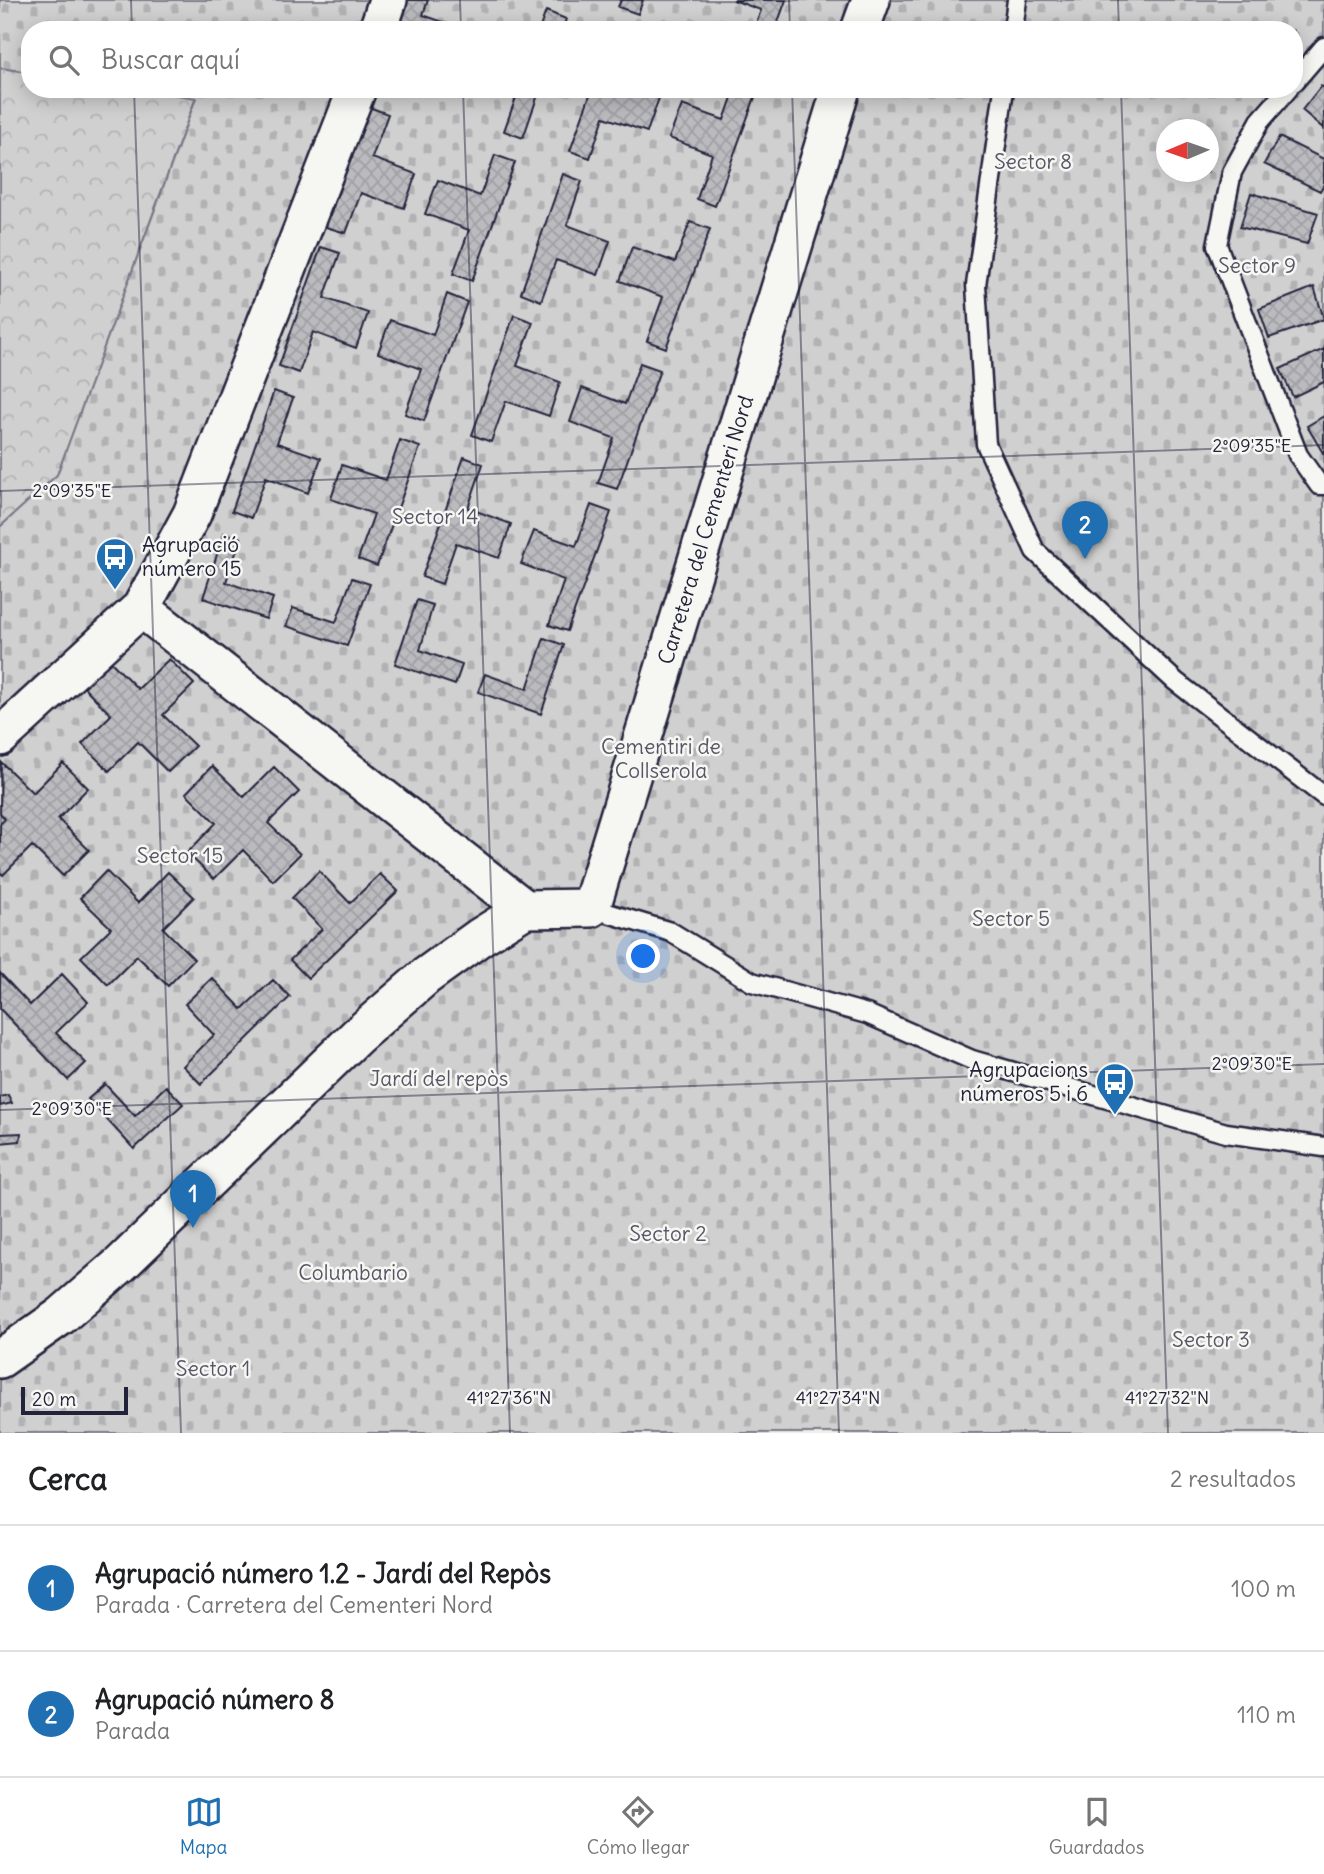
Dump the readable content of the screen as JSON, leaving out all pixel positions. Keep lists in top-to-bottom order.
{
  "streets": {
    "street": ["Carretera del Cementeri Nord"]
  },
  "parks": [
    "Sector 8",
    "Sector 9",
    "Sector 14",
    "Cementiri de Collserola",
    "Sector 15",
    "Sector 5",
    "Jardí del repòs",
    "Sector 2",
    "Columbario",
    "Sector 3",
    "Sector 1"
  ],
  "places": {
    "bus stop": ["Agrupació número 15", "Agrupacions números 5 i 6"]
  },
  "scale_bar": "20 m",
  "north": "left",
  "page": {
    "search": "Buscar aquí",
    "pins": ["2", "1"],
    "scale": "20 m",
    "heading": ["Cerca", "2 resultados"],
    "list": [
      {
        "mark": "1",
        "name": "Agrupació número 1.2 - Jardí del Repòs",
        "note": "Parada · Carretera del Cementeri Nord",
        "value": "100 m"
      },
      {
        "mark": "2",
        "name": "Agrupació número 8",
        "note": "Parada",
        "value": "110 m"
      }
    ],
    "nav": ["Mapa", "Cómo llegar", "Guardados"]
  },
  "coordinates": [
    "2°09'35\"E",
    "2°09'30\"E",
    "41°27'36\"N",
    "41°27'34\"N",
    "41°27'32\"N"
  ]
}
